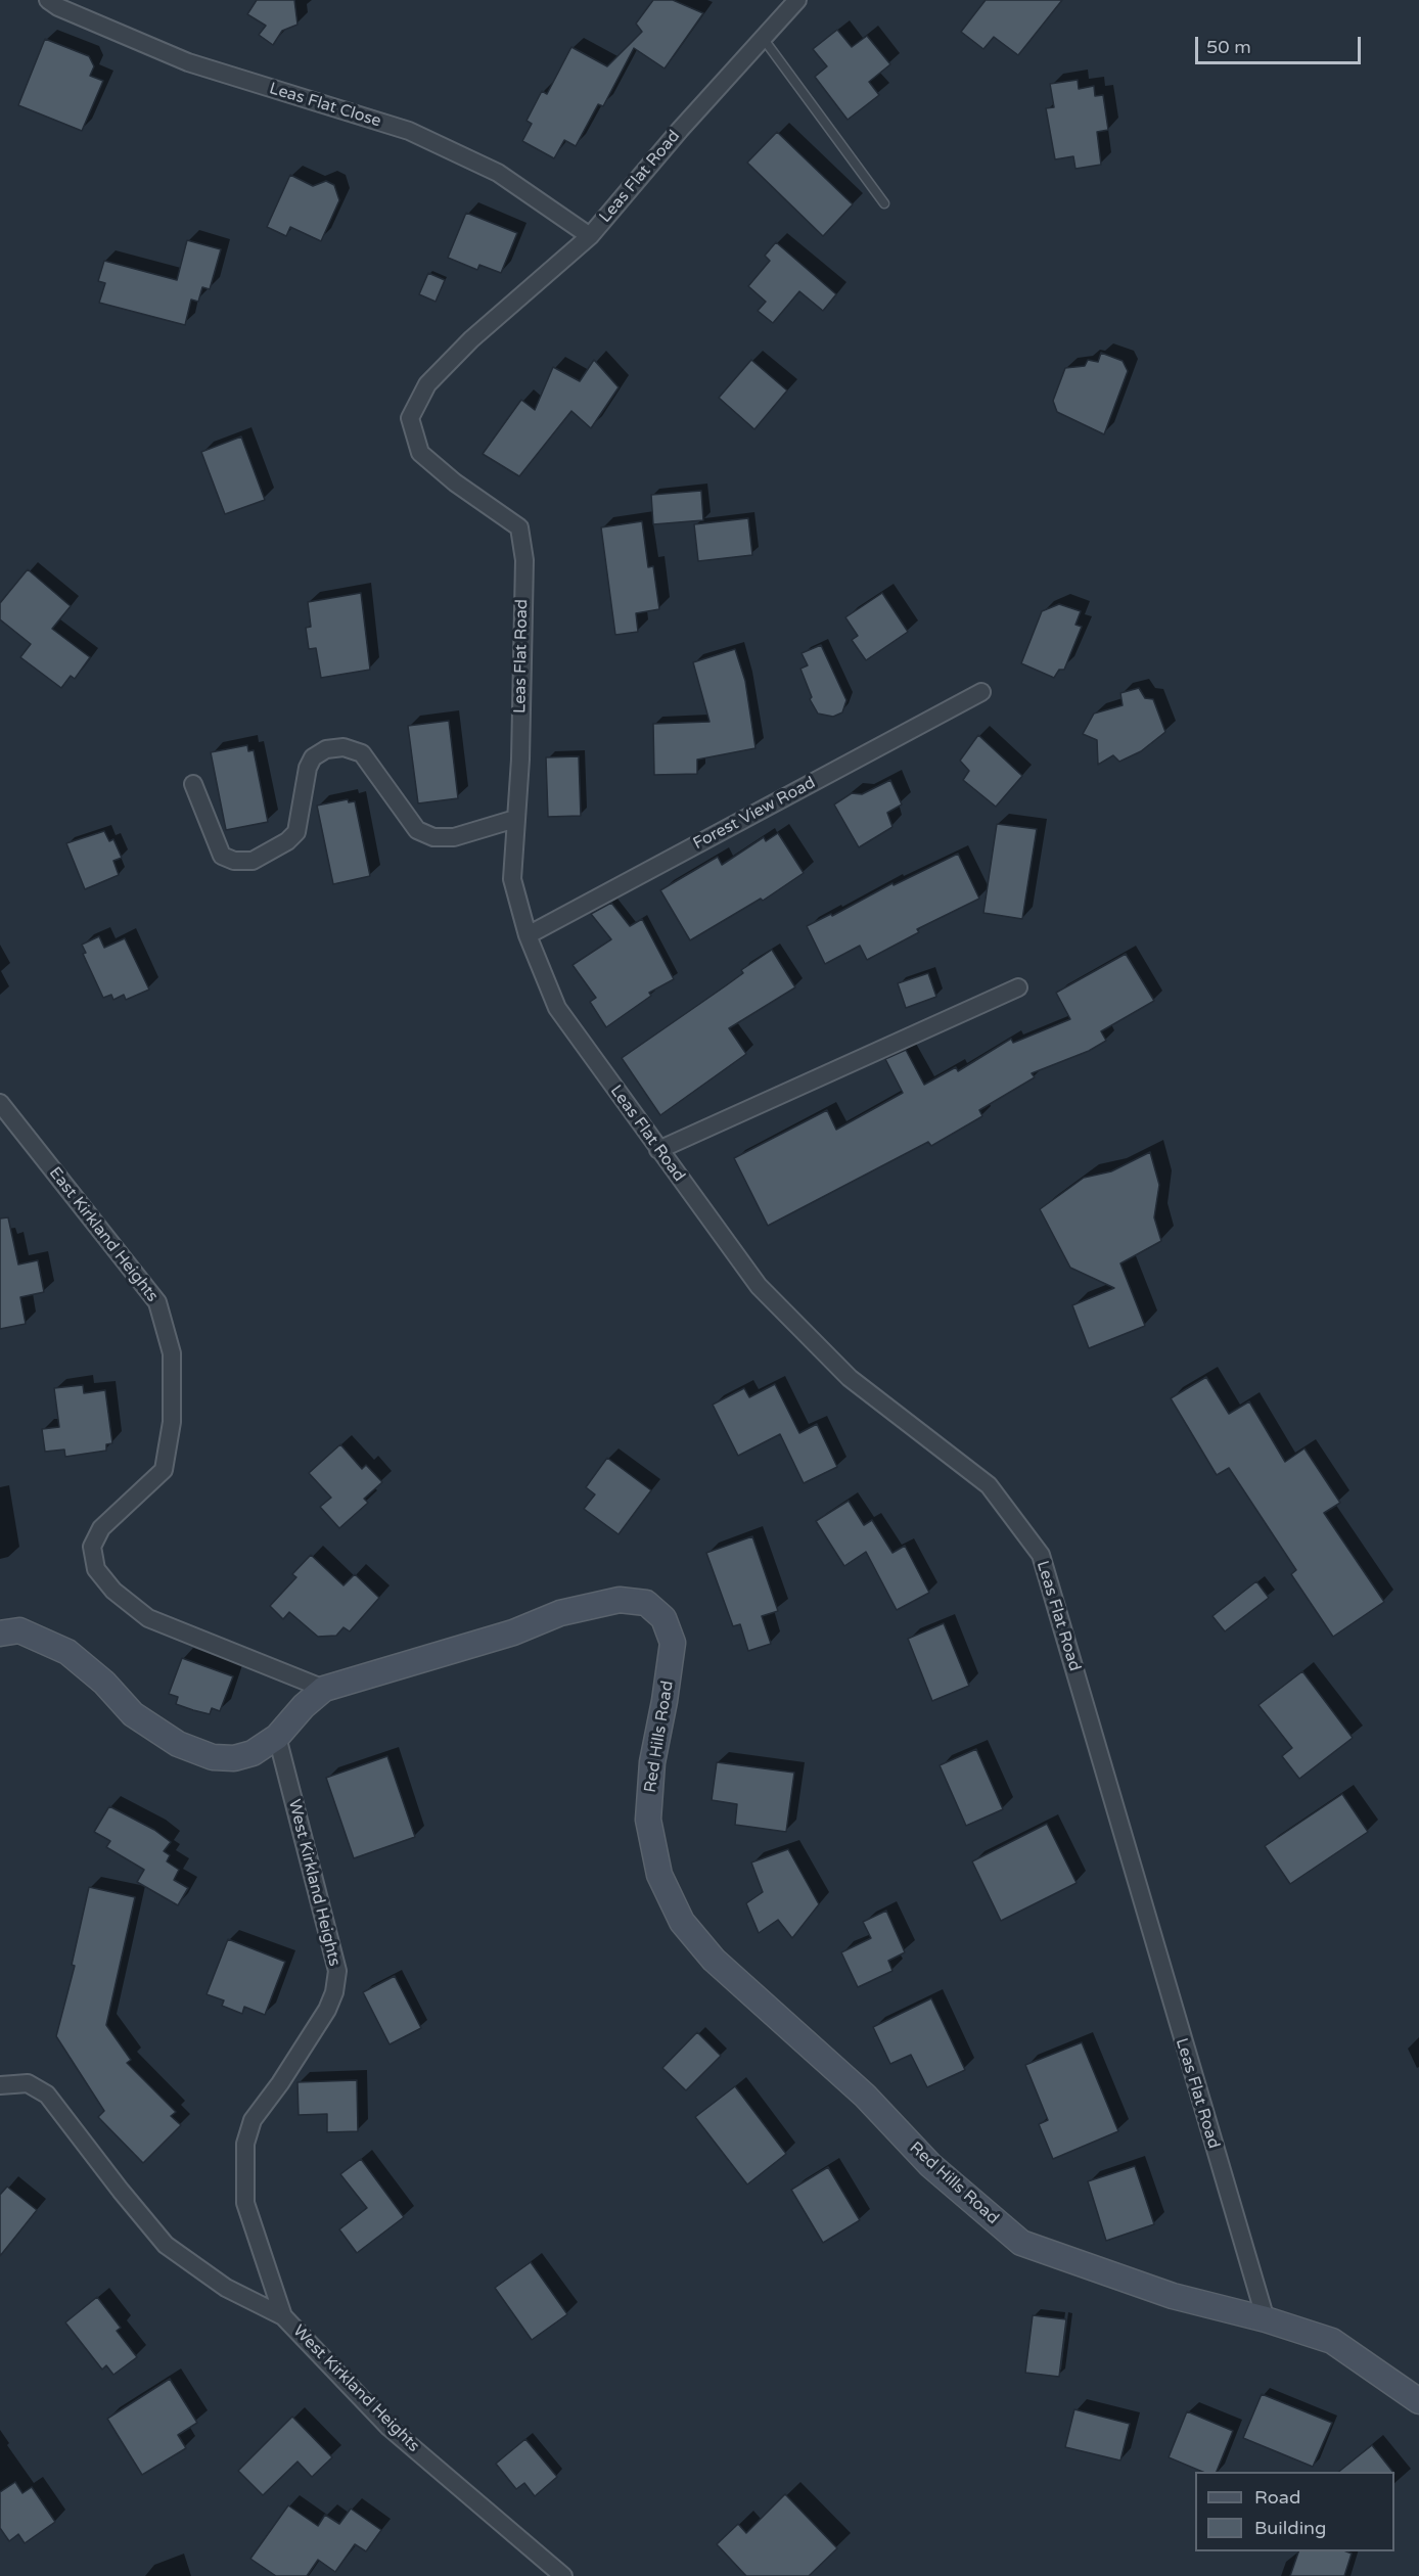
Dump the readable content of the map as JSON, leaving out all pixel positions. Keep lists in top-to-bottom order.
{
  "streets": {
    "main road": ["Red Hills Road"],
    "street": [
      "Leas Flat Close",
      "Leas Flat Road",
      "Forest View Road",
      "East Kirkland Heights",
      "West Kirkland Heights"
    ]
  },
  "crossings": [
    ["Leas Flat Close", "Leas Flat Road"],
    ["Leas Flat Road", "Forest View Road"],
    ["Leas Flat Road", "Red Hills Road"],
    ["East Kirkland Heights", "Red Hills Road"],
    ["Red Hills Road", "West Kirkland Heights"]
  ],
  "legend": ["Road", "Building"],
  "scale_bar": "50 m"
}
